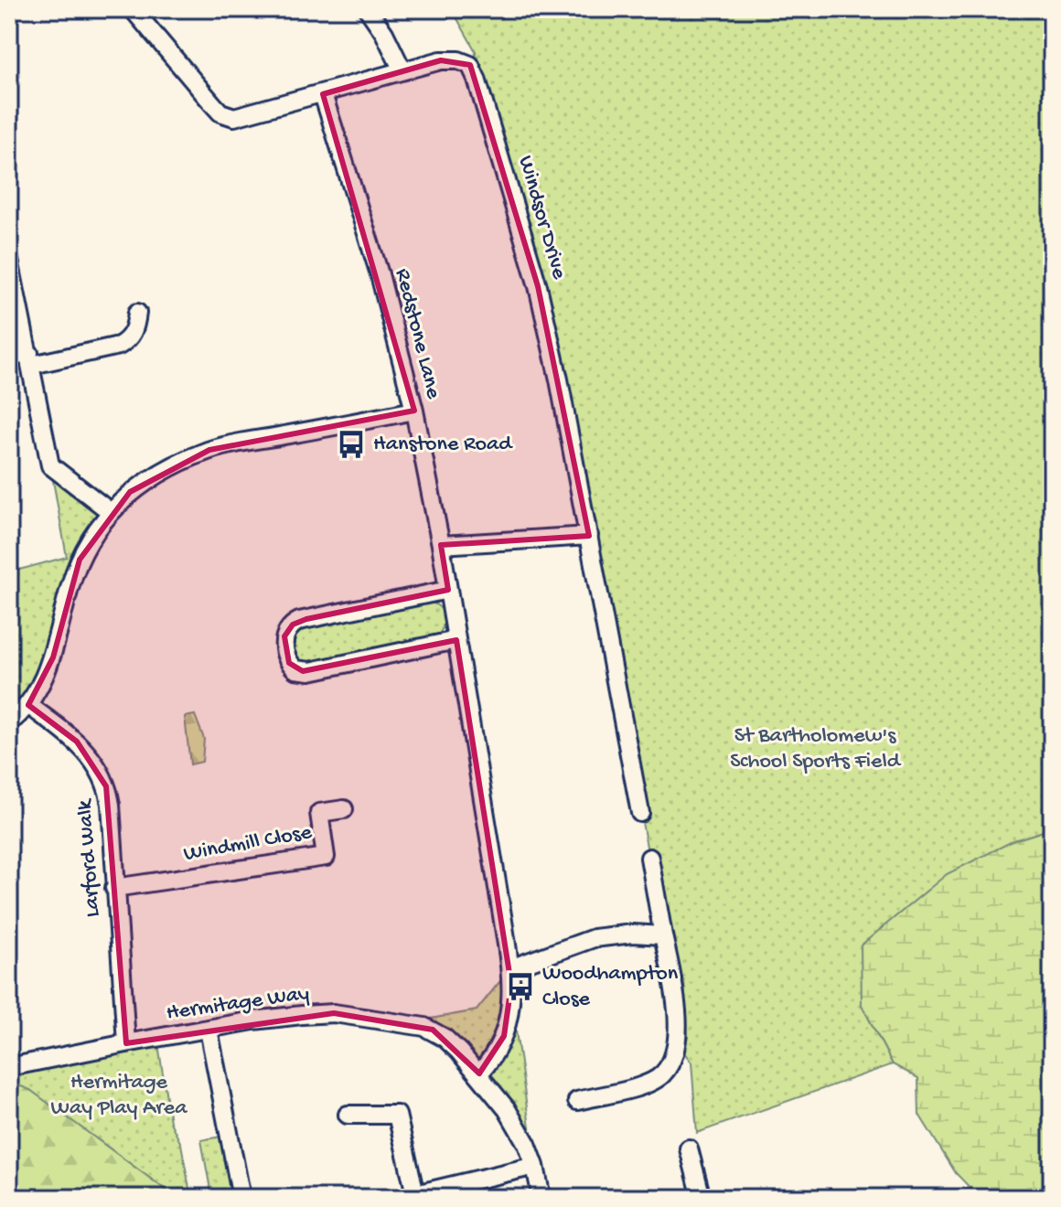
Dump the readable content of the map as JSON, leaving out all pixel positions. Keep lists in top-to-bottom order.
{
  "streets": {
    "street": [
      "Windsor Drive",
      "Redstone Lane",
      "Windmill Close",
      "Larford Walk",
      "Hermitage Way"
    ]
  },
  "crossings": [
    ["Windsor Drive", "Redstone Lane"],
    ["Redstone Lane", "Hermitage Way"],
    ["Windmill Close", "Larford Walk"],
    ["Larford Walk", "Hermitage Way"]
  ],
  "parks": ["St Bartholomew's School Sports Field", "Hermitage Way Play Area"],
  "places": {
    "bus stop": ["Hanstone Road", "Woodhampton Close"]
  }
}
